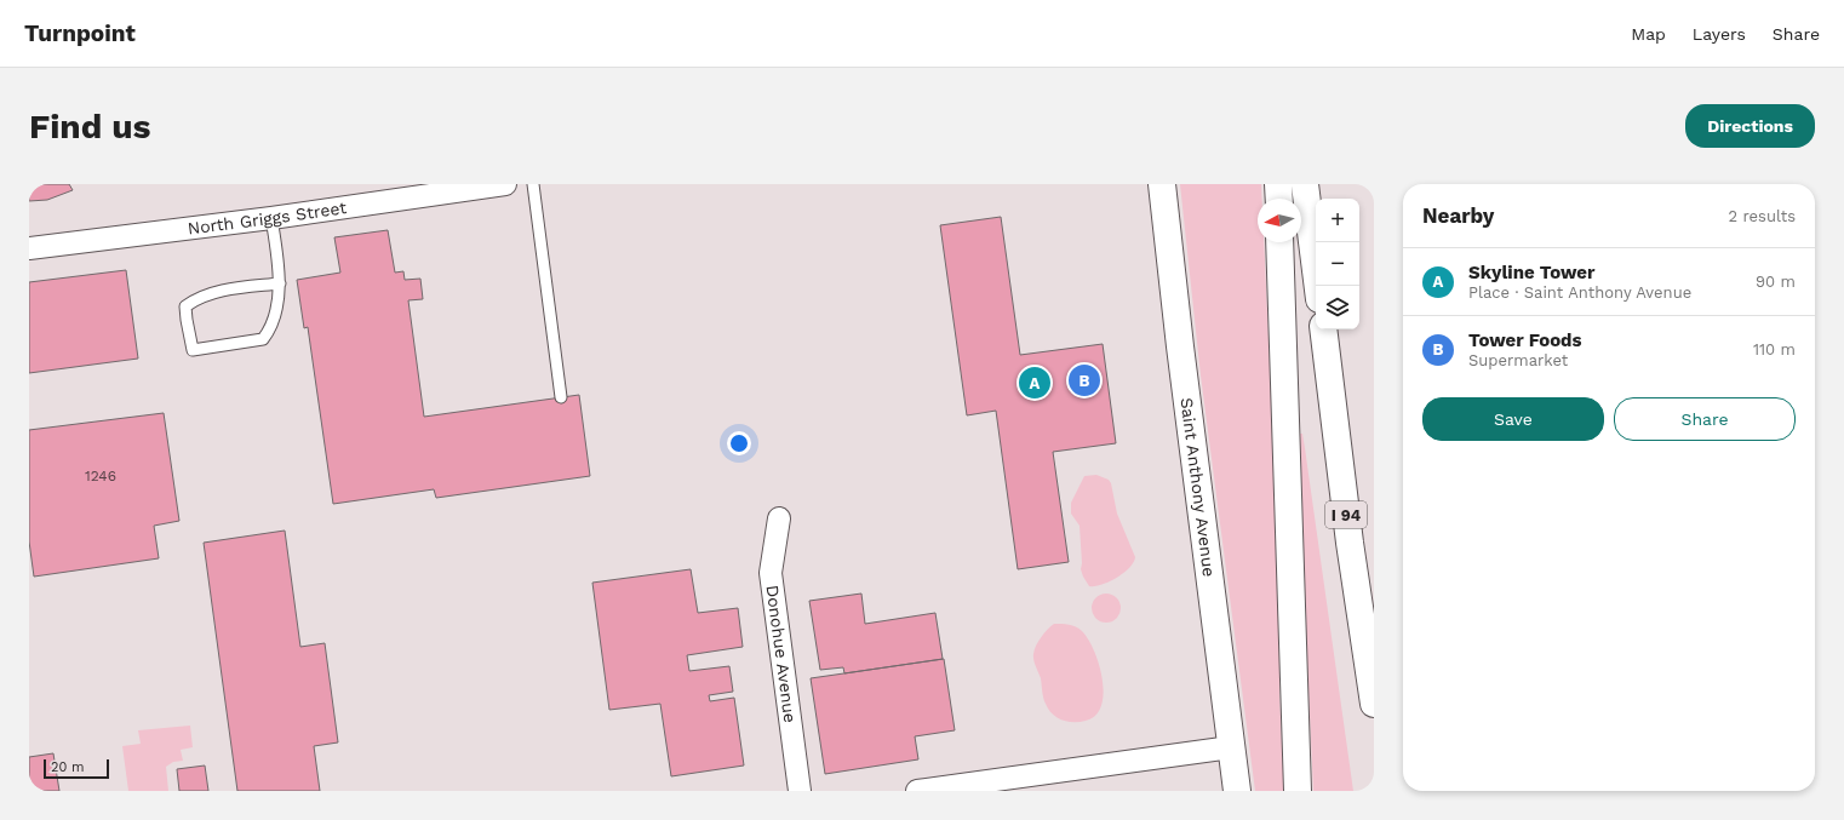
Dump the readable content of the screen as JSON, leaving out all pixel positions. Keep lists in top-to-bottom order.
{
  "streets": {
    "main road": ["Saint Anthony Avenue", "I 94"],
    "street": ["North Griggs Street", "Donohue Avenue"]
  },
  "house_numbers": ["1246"],
  "scale_bar": "20 m",
  "north": "left",
  "page": {
    "header": "Turnpoint",
    "nav": ["Map", "Layers", "Share"],
    "buttons": [
      "Directions",
      ["Save", "Share"]
    ],
    "title": "Find us",
    "heading": ["Nearby", "2 results"],
    "map_buttons": ["+", "−"],
    "list": [
      {
        "mark": "A",
        "name": "Skyline Tower",
        "note": "Place · Saint Anthony Avenue",
        "value": "90 m"
      },
      {
        "mark": "B",
        "name": "Tower Foods",
        "note": "Supermarket",
        "value": "110 m"
      }
    ],
    "pins": ["B", "A"],
    "scale": "20 m"
  }
}
